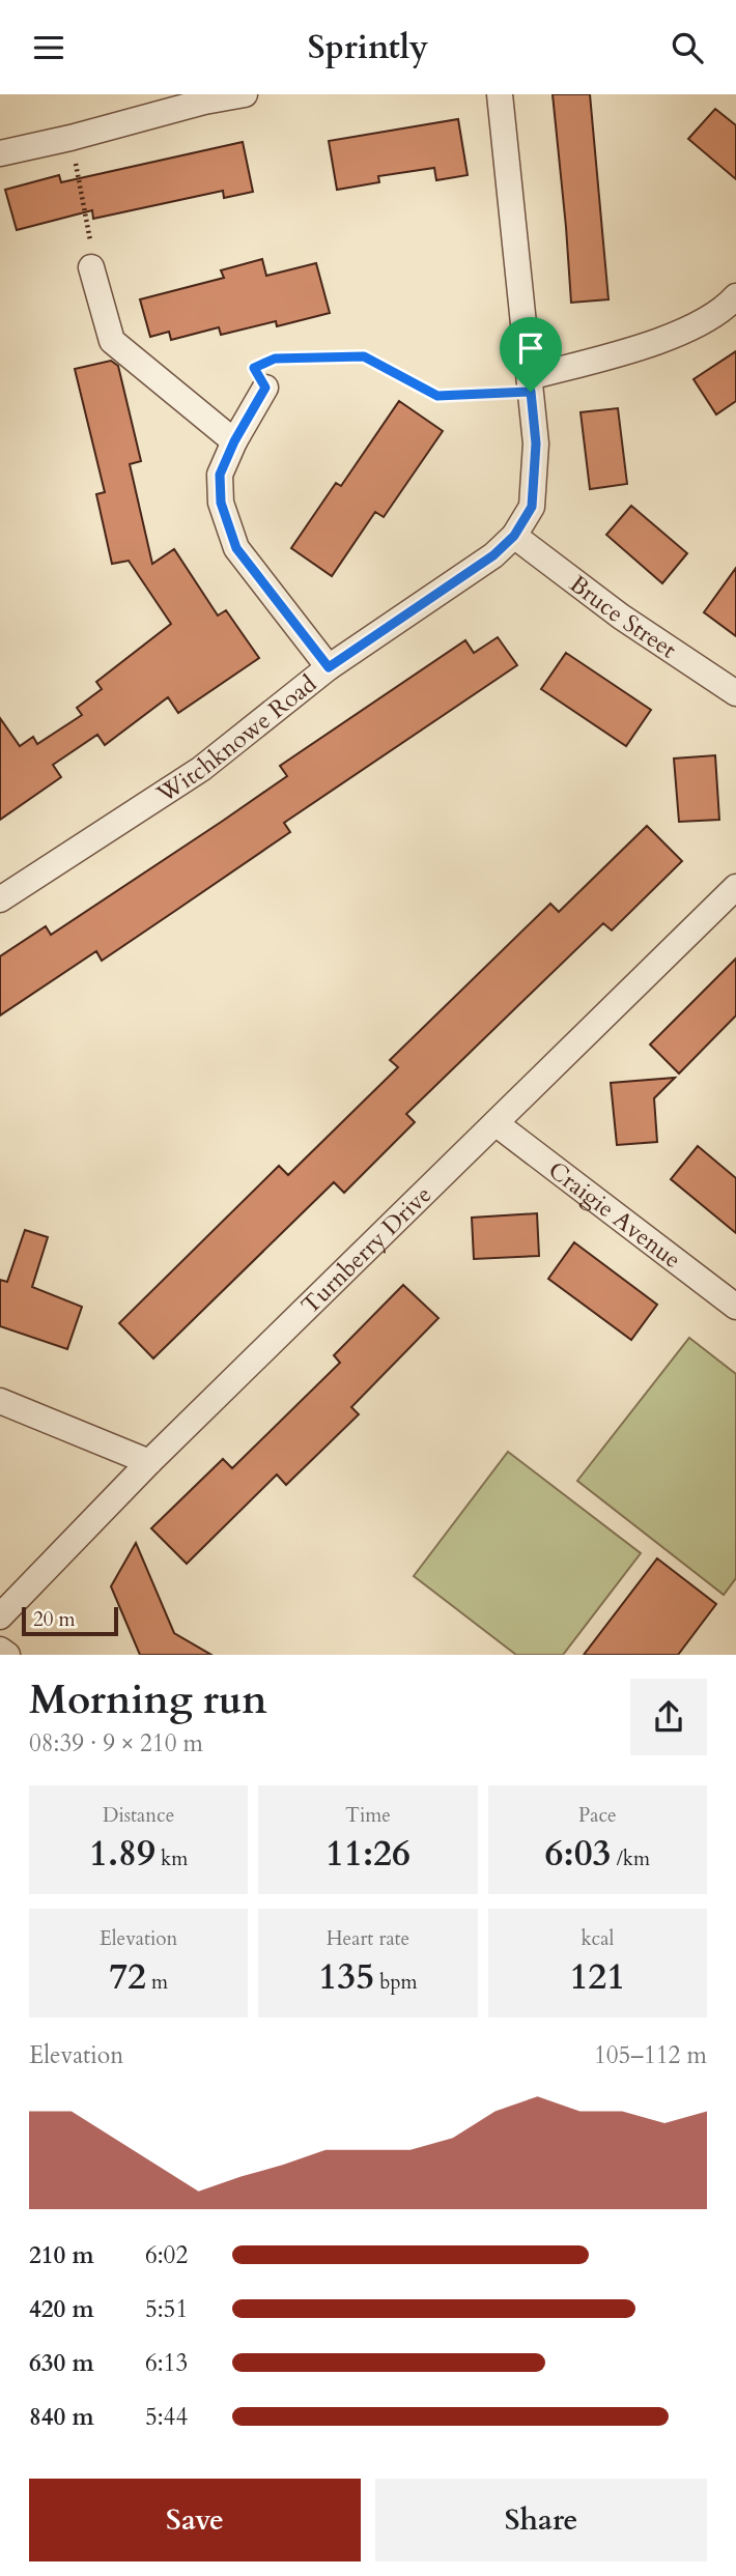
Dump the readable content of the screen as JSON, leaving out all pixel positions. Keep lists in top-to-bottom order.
{
  "streets": {
    "street": [
      "Bruce Street",
      "Witchknowe Road",
      "Craigie Avenue",
      "Turnberry Drive"
    ]
  },
  "crossings": [
    ["Bruce Street", "Witchknowe Road"],
    ["Craigie Avenue", "Turnberry Drive"]
  ],
  "scale_bar": "20 m",
  "page": {
    "header": "Sprintly",
    "scale": "20 m",
    "heading": ["Morning run", "08:39 · 9 × 210 m"],
    "stats": [
      ["Distance", "1.89 km"],
      ["Time", "11:26"],
      ["Pace", "6:03 /km"],
      ["Elevation", "72 m"],
      ["Heart rate", "135 bpm"],
      ["kcal", "121"]
    ],
    "chart": ["Elevation", "105–112 m"],
    "list": [
      {
        "name": "210 m",
        "note": "6:02"
      },
      {
        "name": "420 m",
        "note": "5:51"
      },
      {
        "name": "630 m",
        "note": "6:13"
      },
      {
        "name": "840 m",
        "note": "5:44"
      }
    ],
    "buttons": ["Save", "Share"]
  }
}
